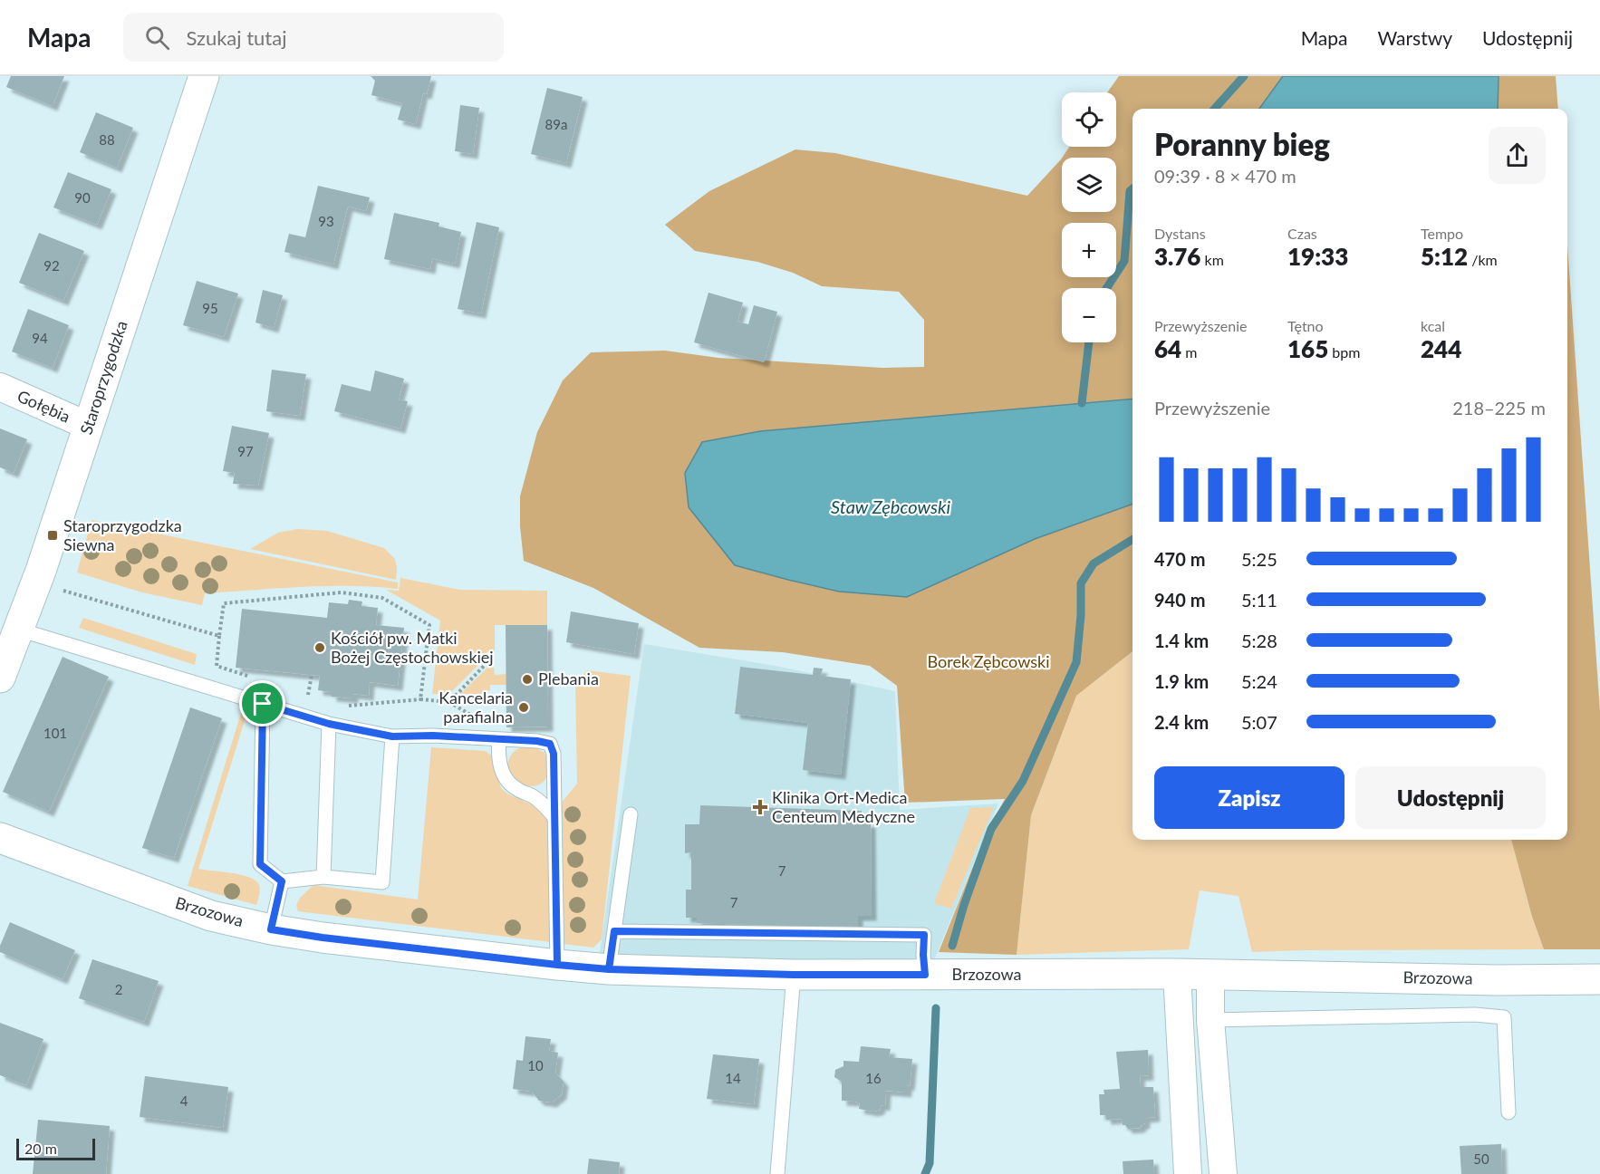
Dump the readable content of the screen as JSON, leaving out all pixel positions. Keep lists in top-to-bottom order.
{
  "streets": {
    "street": ["Staroprzygodzka", "Gołębia", "Brzozowa"]
  },
  "crossings": [
    ["Staroprzygodzka", "Gołębia"]
  ],
  "water": ["Staw Zębcowski"],
  "parks": ["Borek Zębcowski"],
  "places": {
    "transit": ["Staroprzygodzka Siewna"],
    "other": ["Kościół pw. Matki Bożej Częstochowskiej", "Plebania", "Kancelaria parafialna"],
    "health": ["Klinika Ort-Medica Centeum Medyczne"]
  },
  "house_numbers": [
    "89a",
    "88",
    "90",
    "93",
    "92",
    "95",
    "94",
    "97",
    "101",
    "7",
    "7",
    "2",
    "10",
    "14",
    "16",
    "4",
    "50"
  ],
  "scale_bar": "20 m",
  "page": {
    "header": "Mapa",
    "search": "Szukaj tutaj",
    "nav": ["Mapa", "Warstwy", "Udostępnij"],
    "map_buttons": ["+", "−"],
    "heading": ["Poranny bieg", "09:39 · 8 × 470 m"],
    "stats": [
      ["Dystans", "3.76 km"],
      ["Czas", "19:33"],
      ["Tempo", "5:12 /km"],
      ["Przewyższenie", "64 m"],
      ["Tętno", "165 bpm"],
      ["kcal", "244"]
    ],
    "chart": ["Przewyższenie", "218–225 m"],
    "list": [
      {
        "name": "470 m",
        "note": "5:25"
      },
      {
        "name": "940 m",
        "note": "5:11"
      },
      {
        "name": "1.4 km",
        "note": "5:28"
      },
      {
        "name": "1.9 km",
        "note": "5:24"
      },
      {
        "name": "2.4 km",
        "note": "5:07"
      }
    ],
    "buttons": ["Zapisz", "Udostępnij"],
    "scale": "20 m"
  }
}
